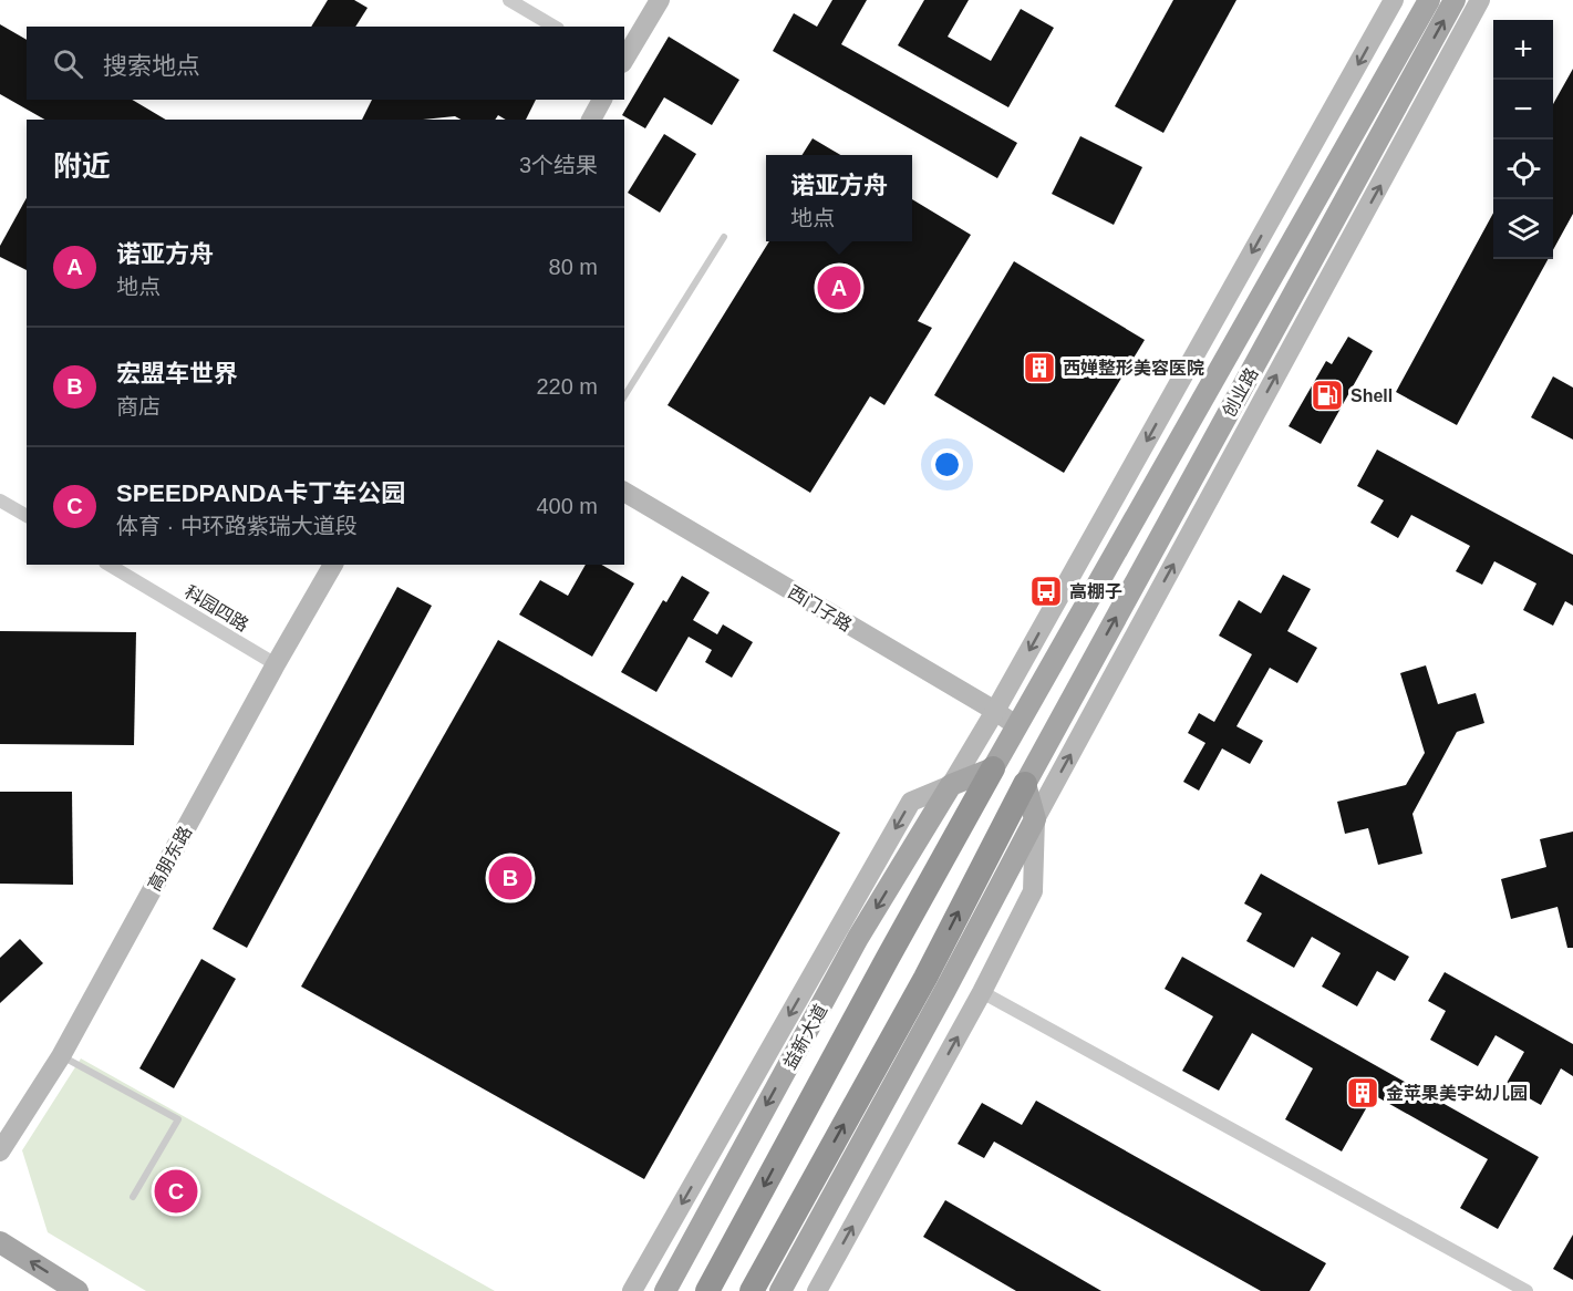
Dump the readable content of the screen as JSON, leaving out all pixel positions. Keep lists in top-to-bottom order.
{
  "streets": {
    "main road": ["创业路", "益新大道"],
    "street": ["科园四路", "西门子路", "高朋东路"]
  },
  "crossings": [
    ["创业路", "西门子路"],
    ["科园四路", "高朋东路"]
  ],
  "places": {
    "building": ["西婵整形美容医院", "金苹果美宇幼儿园"],
    "fuel station": ["Shell"],
    "bus stop": ["高棚子"]
  },
  "page": {
    "map_buttons": ["+", "−"],
    "search": "搜索地点",
    "heading": ["附近", "3个结果"],
    "popup": ["诺亚方舟", "地点"],
    "list": [
      {
        "mark": "A",
        "name": "诺亚方舟",
        "note": "地点",
        "value": "80 m"
      },
      {
        "mark": "B",
        "name": "宏盟车世界",
        "note": "商店",
        "value": "220 m"
      },
      {
        "mark": "C",
        "name": "SPEEDPANDA卡丁车公园",
        "note": "体育 · 中环路紫瑞大道段",
        "value": "400 m"
      }
    ],
    "pins": ["A", "B", "C"]
  }
}
